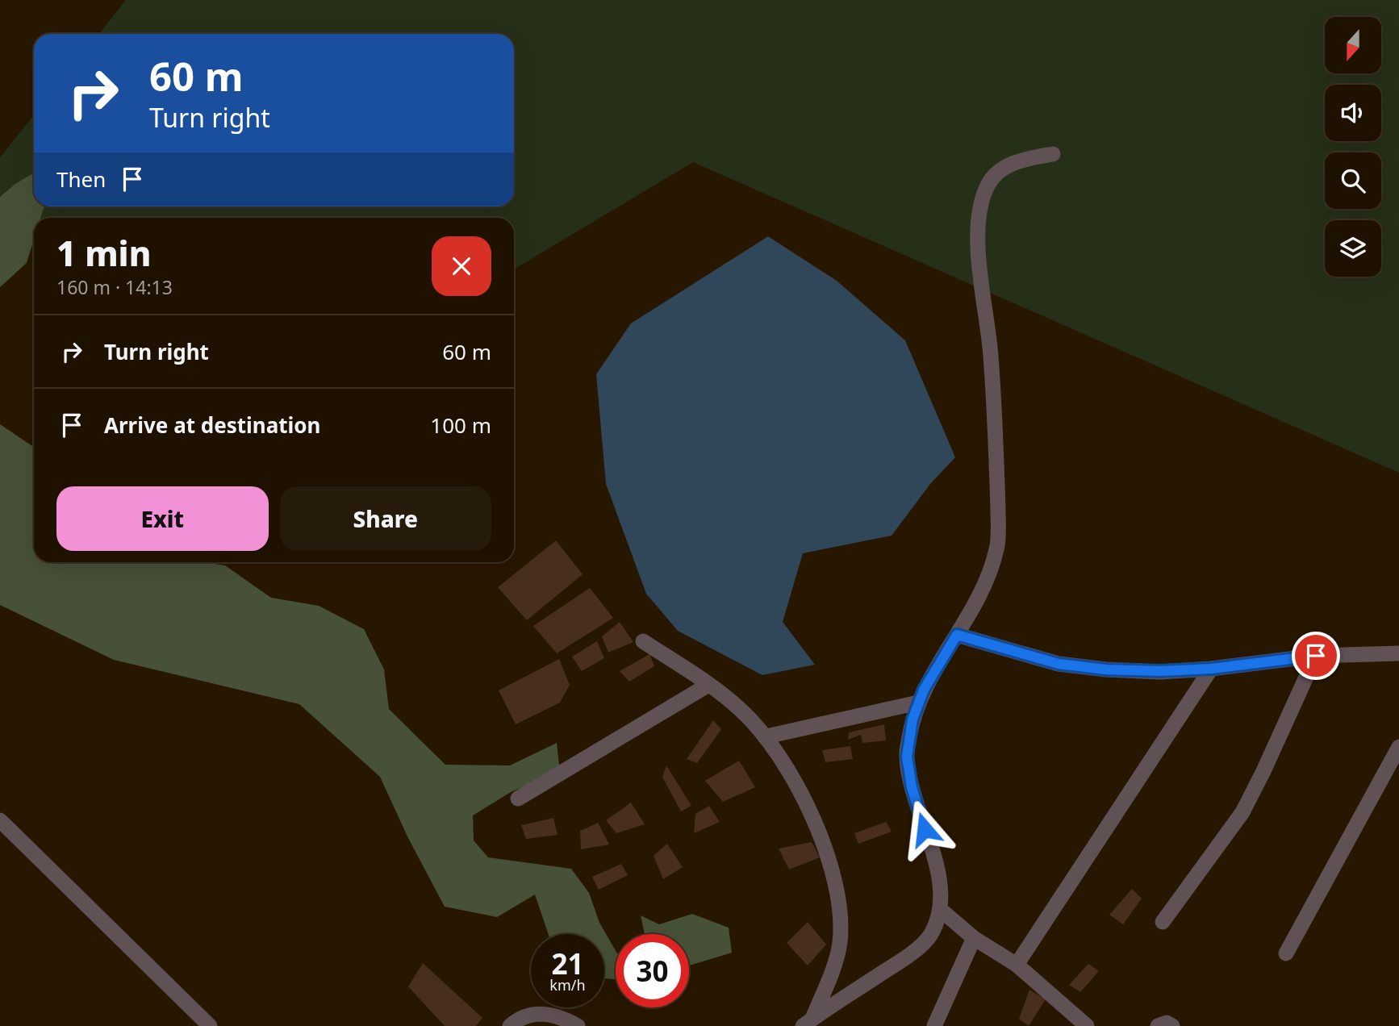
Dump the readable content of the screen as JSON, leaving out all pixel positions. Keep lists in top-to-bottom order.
{
  "north": "bottom",
  "page": {
    "turn": ["60 m", "Turn right"],
    "then": "Then",
    "heading": ["1 min", "160 m · 14:13"],
    "list": [
      {
        "name": "Turn right",
        "value": "60 m"
      },
      {
        "name": "Arrive at destination",
        "value": "100 m"
      }
    ],
    "buttons": ["Exit", "Share"],
    "speed": "21 km/h",
    "limit": "30"
  }
}
